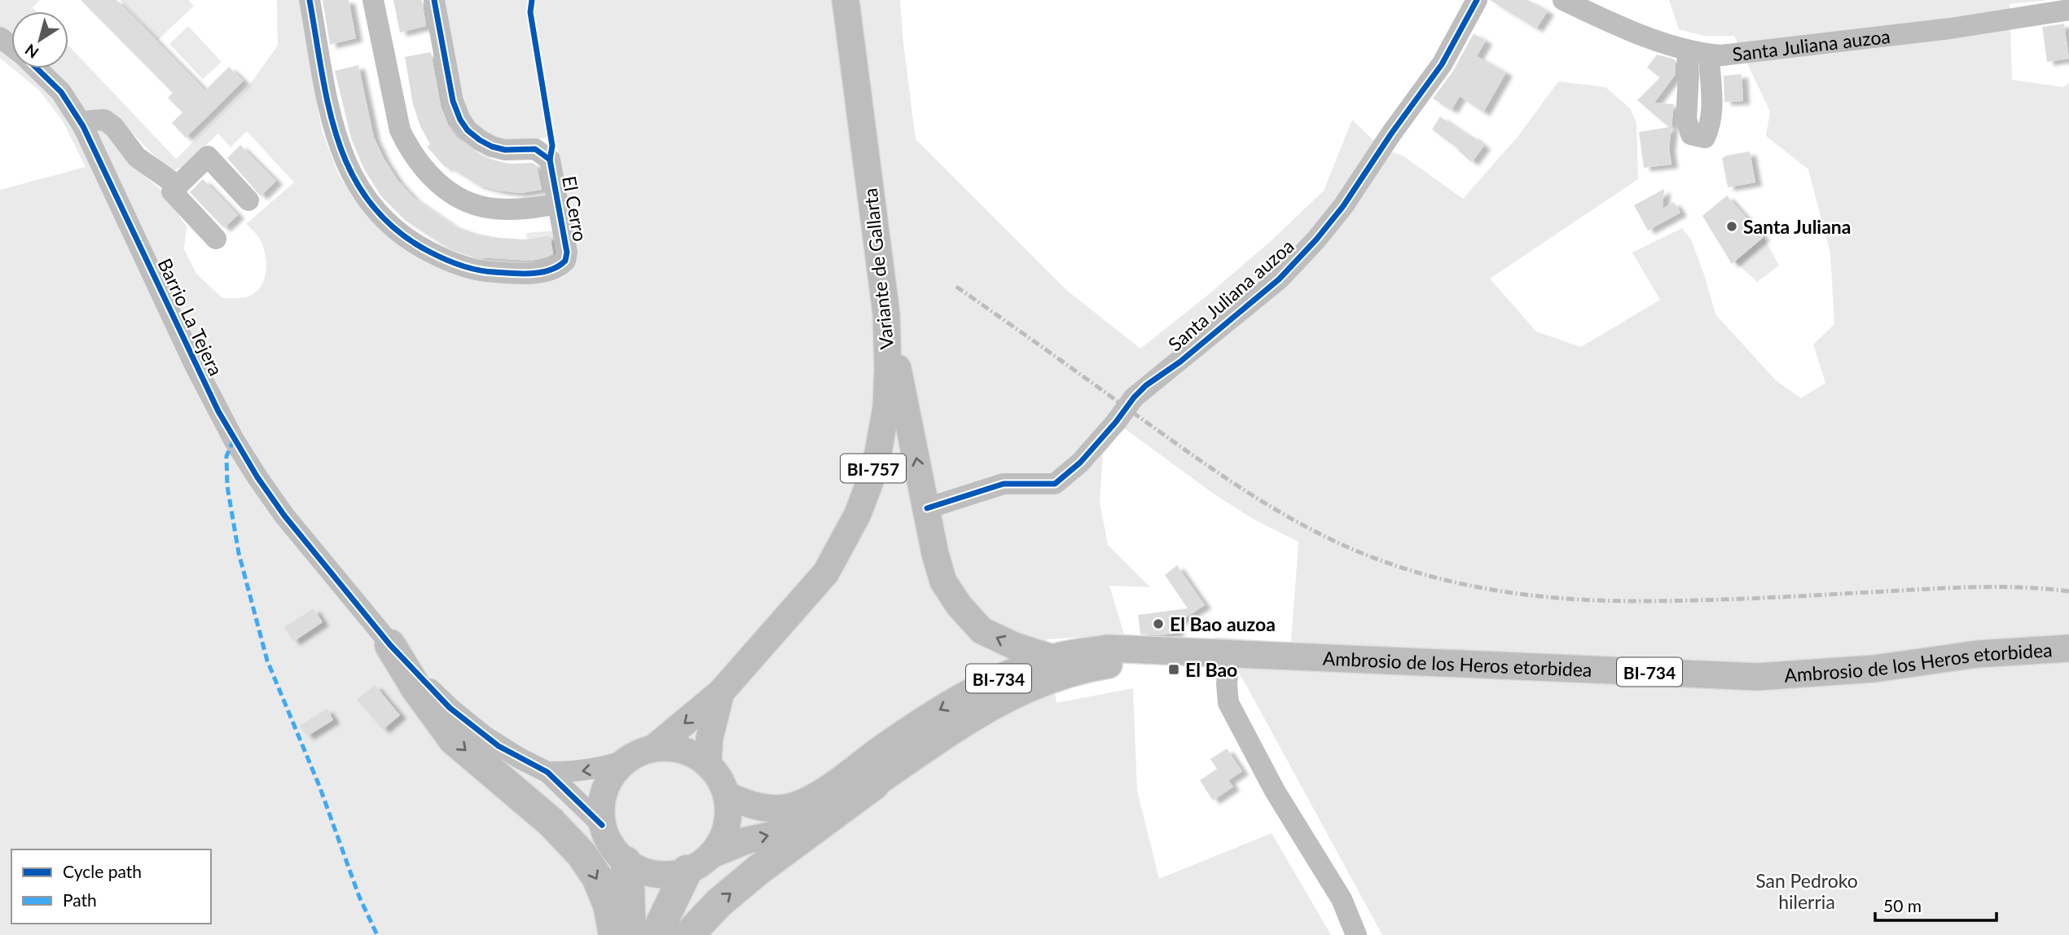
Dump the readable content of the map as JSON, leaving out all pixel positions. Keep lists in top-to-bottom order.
{
  "streets": {
    "main road": [
      "Variante de Gallarta",
      "BI-757",
      "Ambrosio de los Heros etorbidea",
      "BI-734"
    ],
    "street": ["Santa Juliana auzoa", "El Cerro", "Barrio La Tejera"]
  },
  "crossings": [
    ["Variante de Gallarta", "BI-734"],
    ["Ambrosio de los Heros etorbidea", "BI-734"]
  ],
  "parks": ["San Pedroko hilerria"],
  "places": {
    "other": ["Santa Juliana", "El Bao auzoa"],
    "transit": ["El Bao"]
  },
  "legend": ["Cycle path", "Path"],
  "scale_bar": "50 m",
  "north": "bottom left"
}
